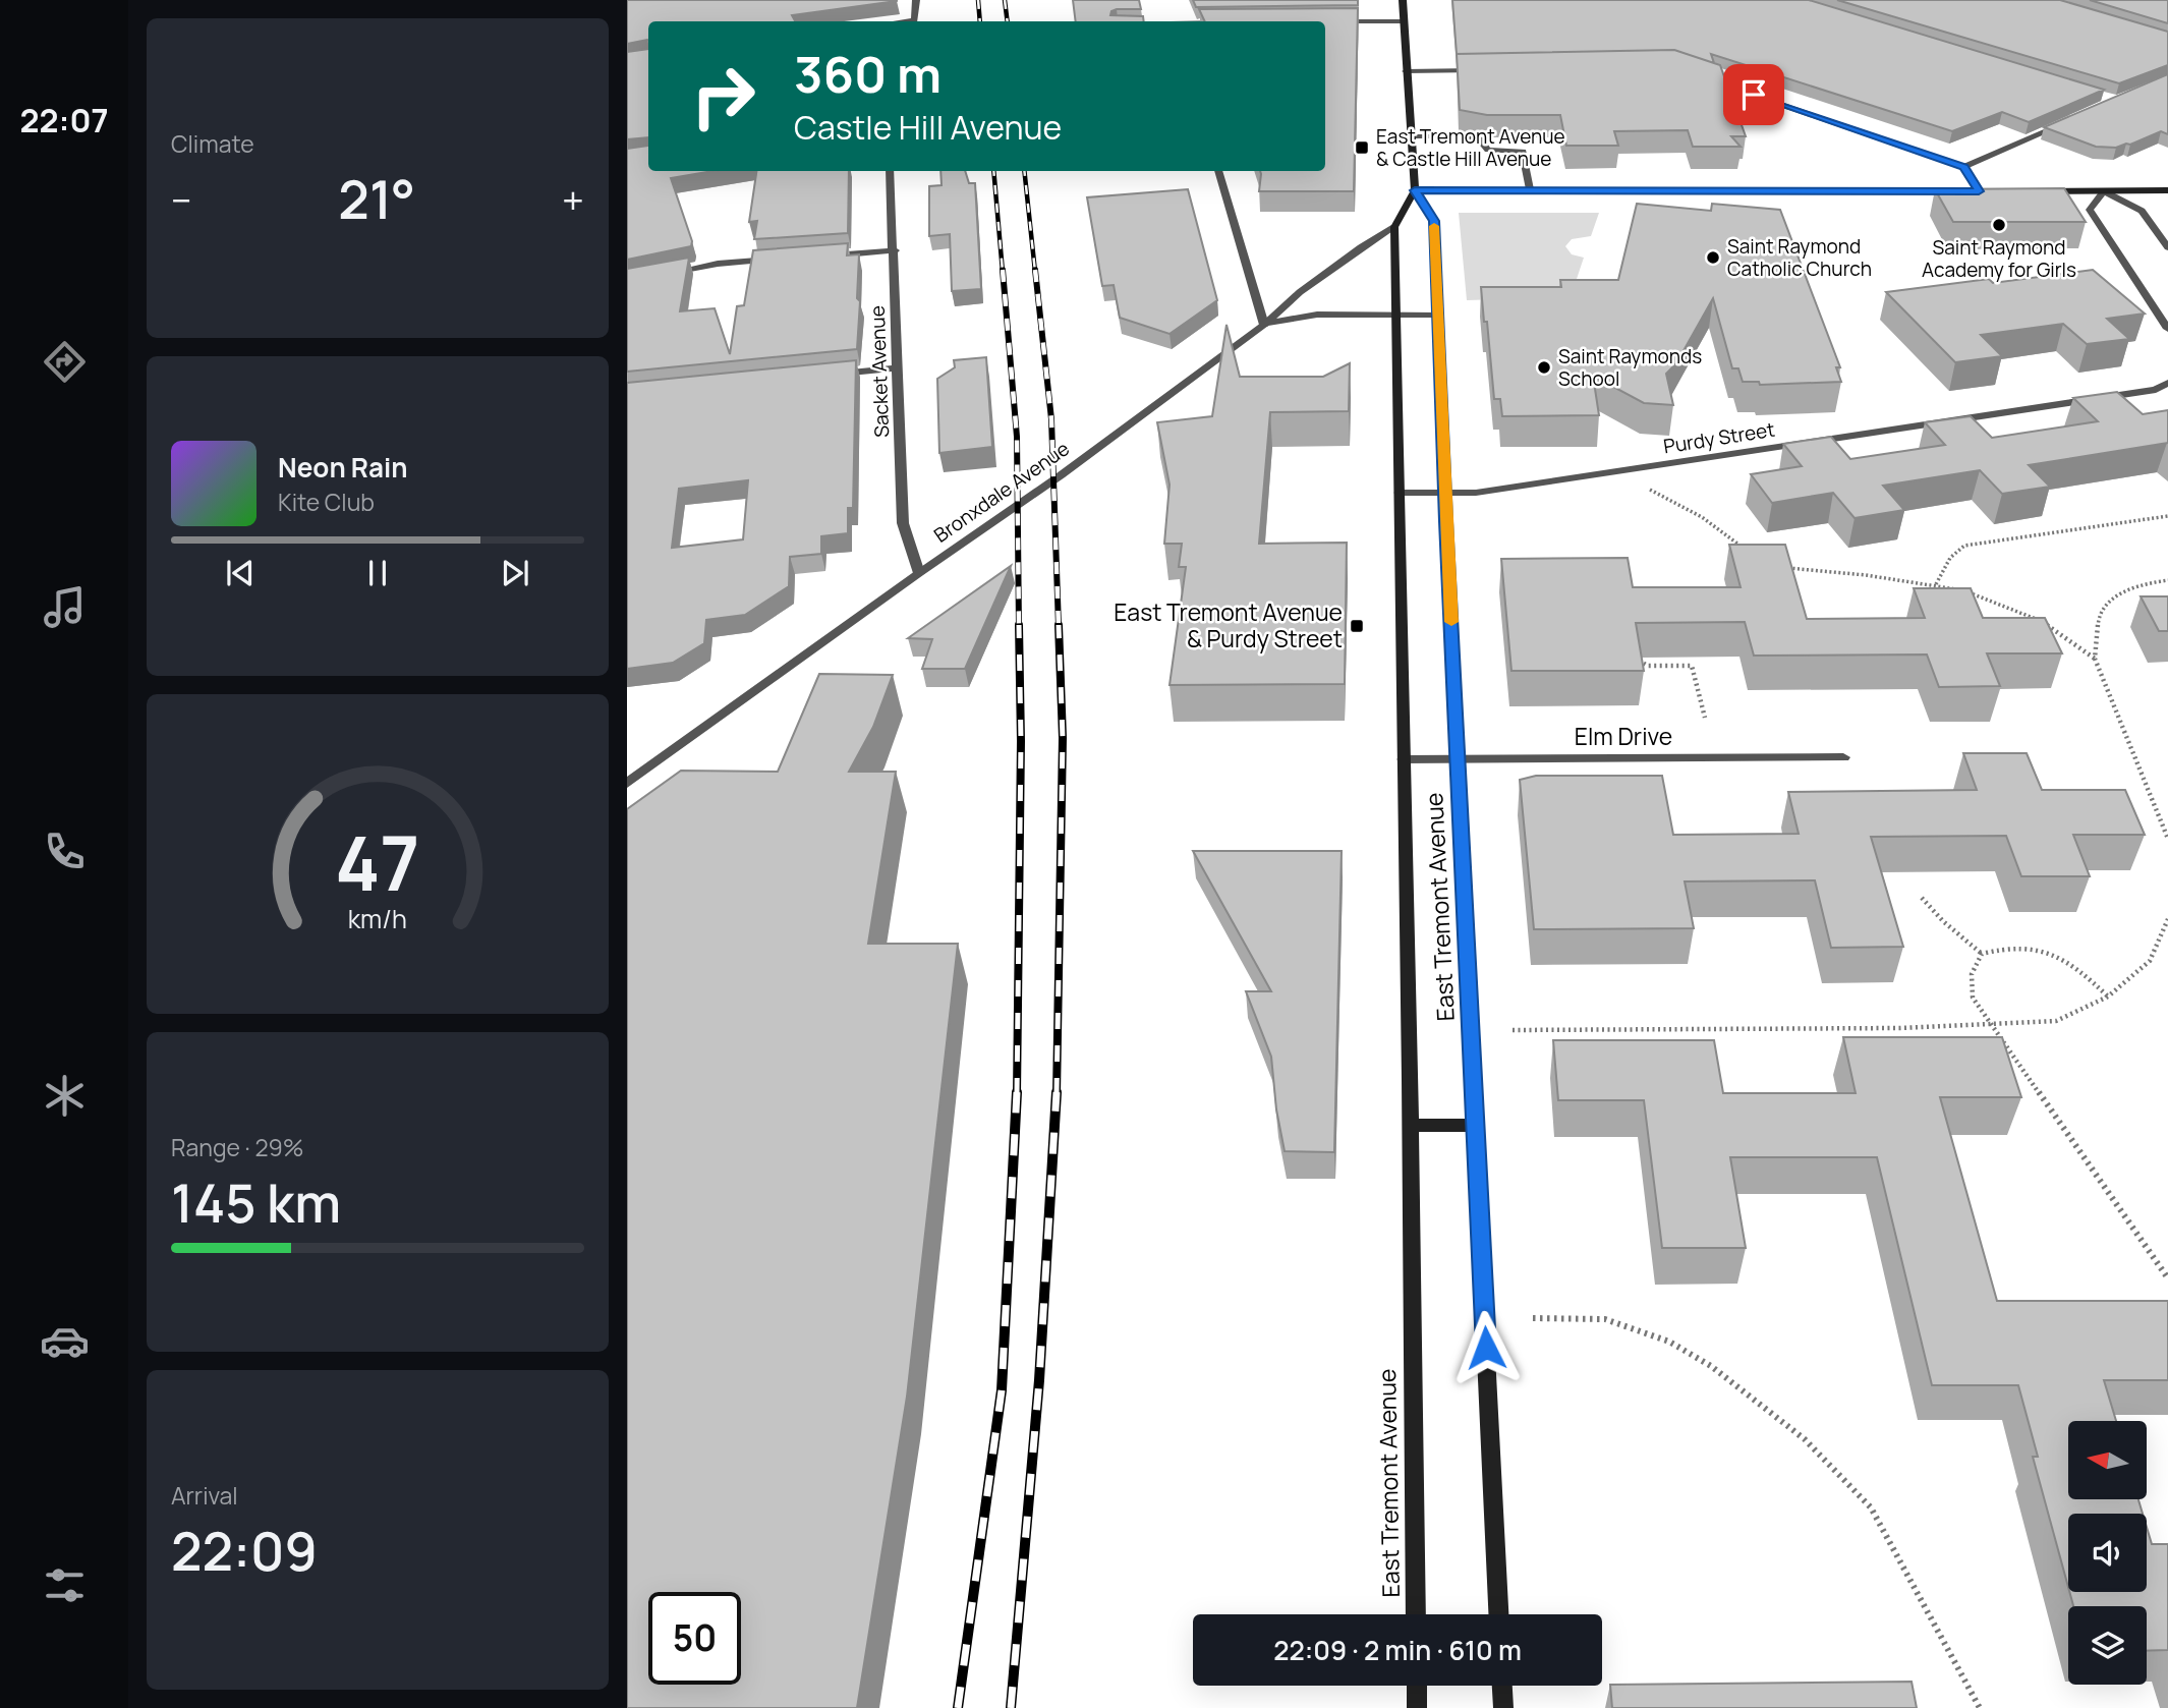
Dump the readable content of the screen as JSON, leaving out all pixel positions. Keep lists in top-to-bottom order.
{
  "streets": {
    "main road": ["East Tremont Avenue"],
    "street": [
      "Sacket Avenue",
      "Purdy Street",
      "Bronxdale Avenue",
      "Elm Drive"
    ]
  },
  "crossings": [
    ["Sacket Avenue", "Bronxdale Avenue"],
    ["Purdy Street", "East Tremont Avenue"],
    ["Bronxdale Avenue", "East Tremont Avenue"],
    ["Elm Drive", "East Tremont Avenue"]
  ],
  "places": {
    "transit": ["East Tremont Avenue & Castle Hill Avenue", "East Tremont Avenue & Purdy Street"],
    "other": ["Saint Raymond Academy for Girls", "Saint Raymond Catholic Church", "Saint Raymonds School"]
  },
  "north": "left",
  "page": {
    "tabs": "22:07",
    "tile": [
      "Climate",
      ["Range · 29%", "145 km"],
      ["Arrival", "22:09"]
    ],
    "turn": ["360 m", "Castle Hill Avenue"],
    "heat": ["−", "21°", "+"],
    "song": ["Neon Rain", "Kite Club"],
    "limit": "50",
    "trip": "22:09 · 2 min · 610 m",
    "gauge": ["47", "km/h"]
  }
}
